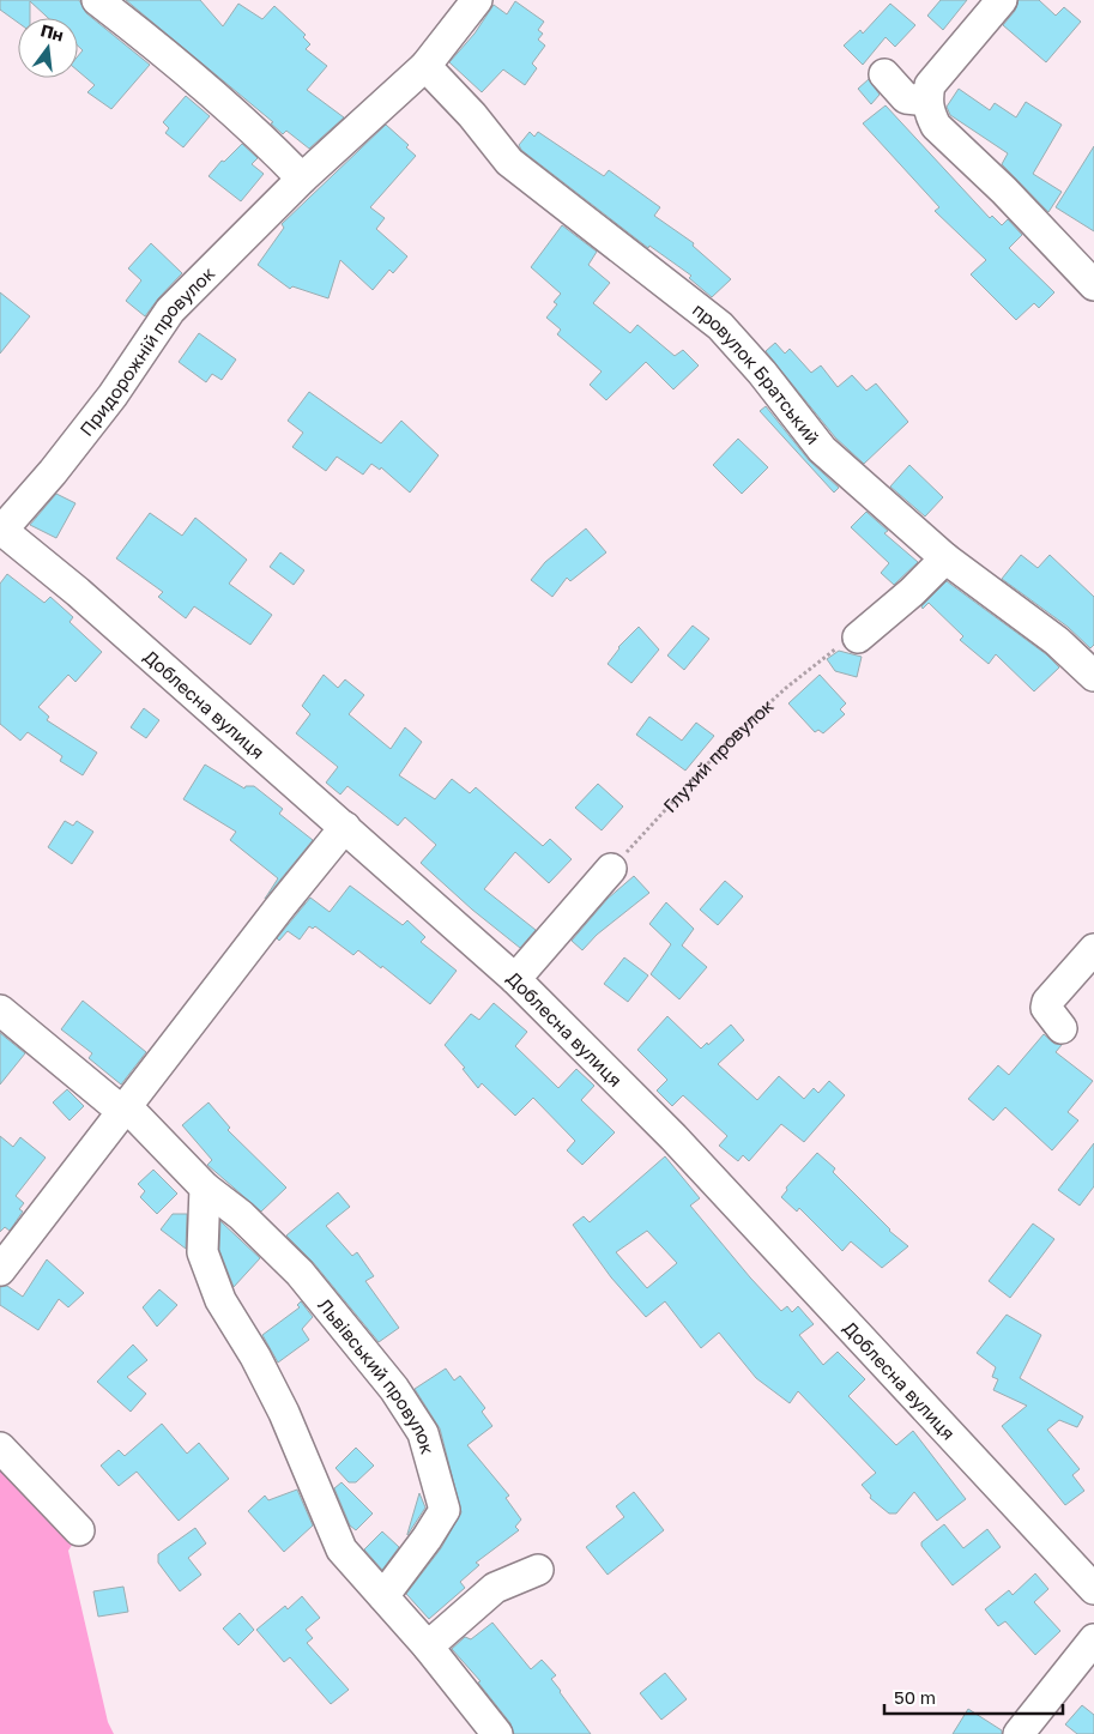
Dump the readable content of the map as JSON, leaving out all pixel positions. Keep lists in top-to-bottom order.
{
  "streets": {
    "street": [
      "Придорожній провулок",
      "провулок Братський",
      "Доблесна вулиця",
      "Львівський провулок"
    ],
    "path": ["Глухий провулок"]
  },
  "crossings": [
    ["Придорожній провулок", "провулок Братський"],
    ["Придорожній провулок", "Доблесна вулиця"]
  ],
  "scale_bar": "50 m",
  "north": "top"
}
